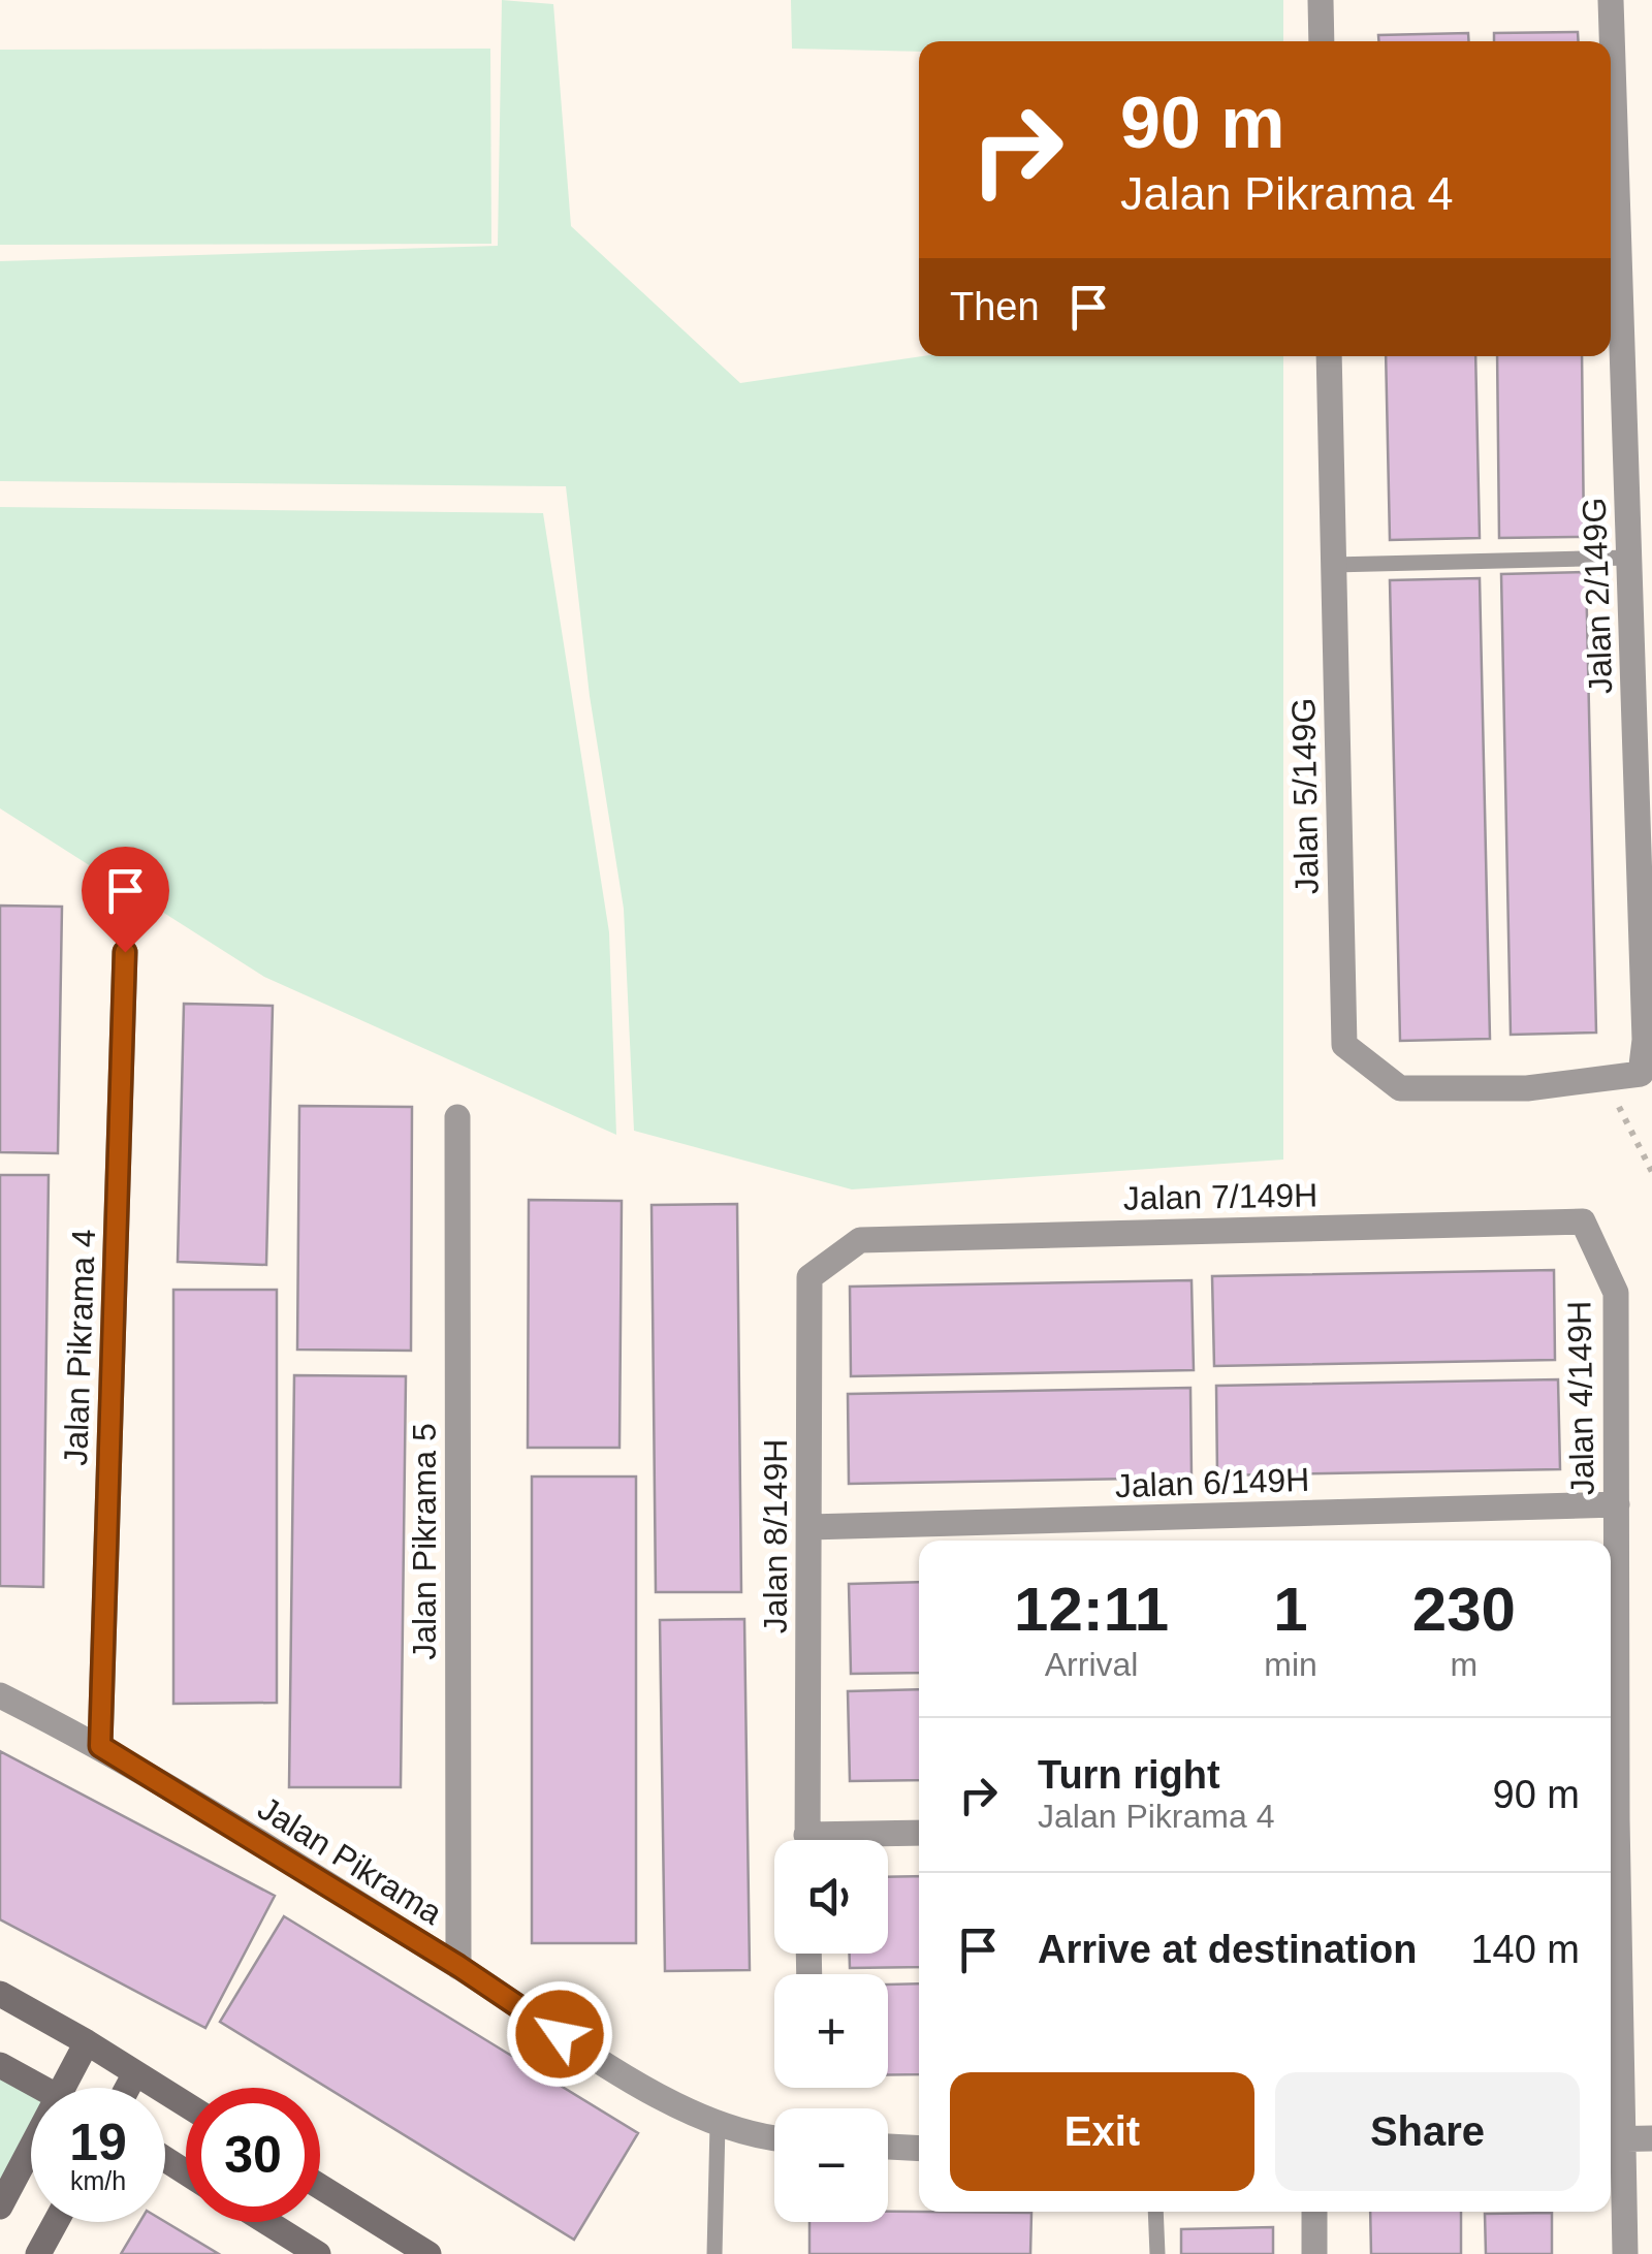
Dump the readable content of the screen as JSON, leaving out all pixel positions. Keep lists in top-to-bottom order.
{
  "streets": {
    "street": [
      "Jalan 2/149G",
      "Jalan 5/149G",
      "Jalan 7/149H",
      "Jalan Pikrama 4",
      "Jalan 4/149H",
      "Jalan 6/149H",
      "Jalan 8/149H",
      "Jalan Pikrama 5",
      "Jalan Pikrama"
    ]
  },
  "crossings": [
    ["Jalan 2/149G", "Jalan 5/149G"],
    ["Jalan 7/149H", "Jalan 4/149H"],
    ["Jalan 7/149H", "Jalan 8/149H"],
    ["Jalan Pikrama 4", "Jalan Pikrama"],
    ["Jalan 4/149H", "Jalan 6/149H"],
    ["Jalan 6/149H", "Jalan 8/149H"],
    ["Jalan Pikrama 5", "Jalan Pikrama"]
  ],
  "page": {
    "turn": ["90 m", "Jalan Pikrama 4"],
    "then": "Then",
    "eta": [
      "12:11",
      "Arrival",
      "1",
      "min",
      "230",
      "m"
    ],
    "list": [
      {
        "name": "Turn right",
        "note": "Jalan Pikrama 4",
        "value": "90 m"
      },
      {
        "name": "Arrive at destination",
        "value": "140 m"
      }
    ],
    "map_buttons": ["+", "−"],
    "buttons": ["Exit", "Share"],
    "speed": "19 km/h",
    "limit": "30"
  }
}
